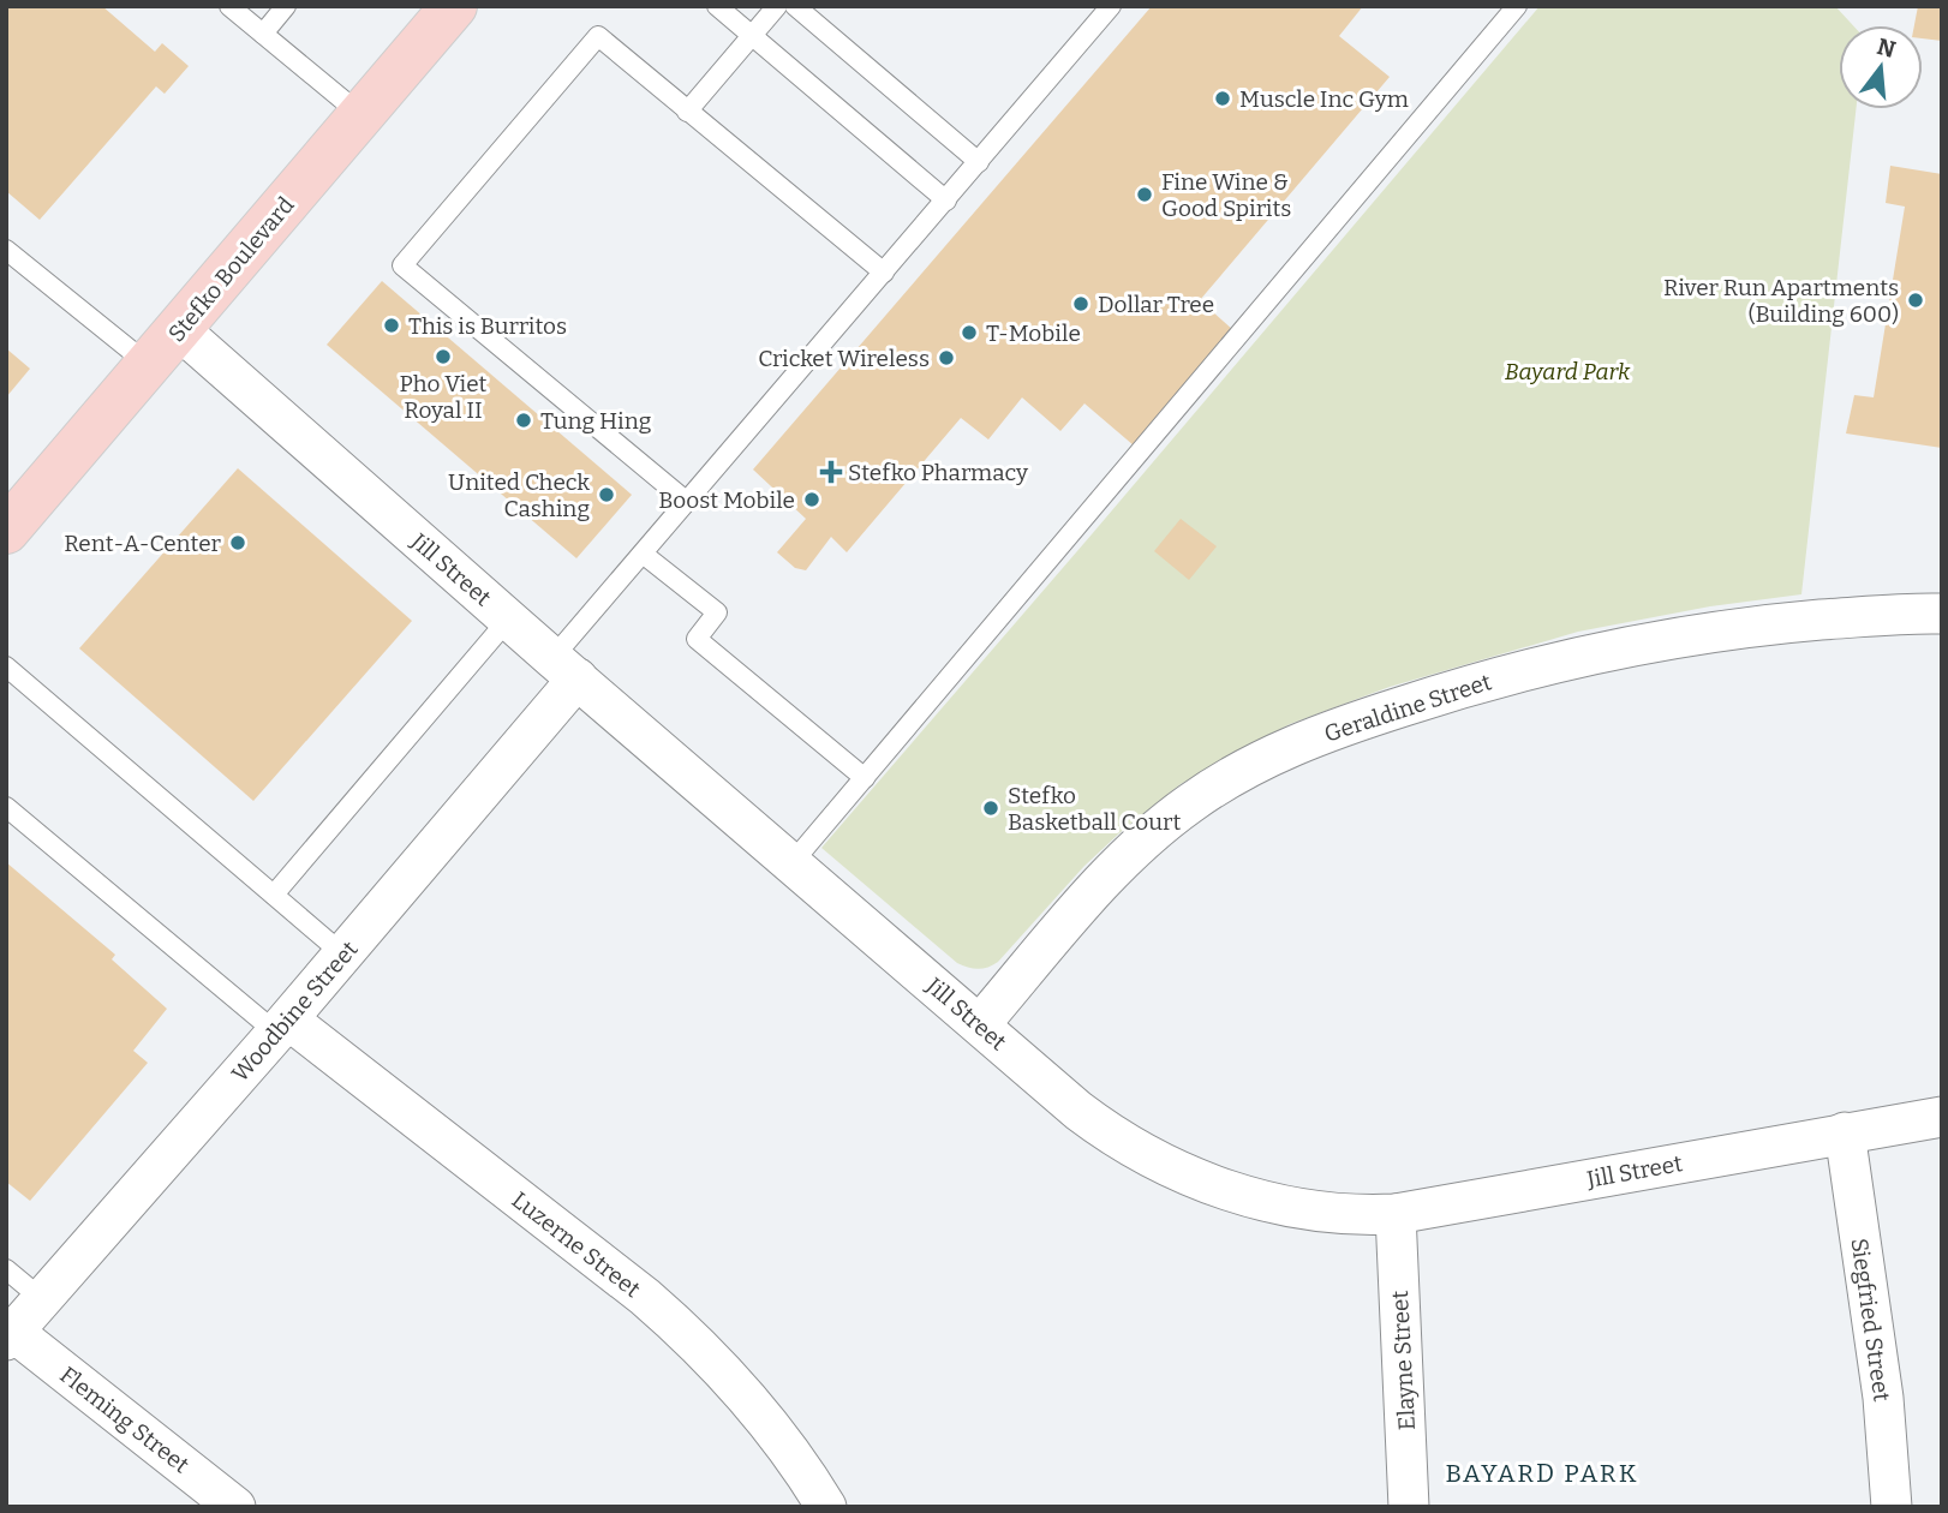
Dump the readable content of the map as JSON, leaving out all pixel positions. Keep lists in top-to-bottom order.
{
  "streets": {
    "main road": ["Stefko Boulevard"],
    "street": [
      "Jill Street",
      "Geraldine Street",
      "Woodbine Street",
      "Luzerne Street",
      "Siegfried Street",
      "Elayne Street",
      "Fleming Street"
    ]
  },
  "crossings": [
    ["Stefko Boulevard", "Jill Street"],
    ["Jill Street", "Geraldine Street"],
    ["Jill Street", "Woodbine Street"],
    ["Jill Street", "Siegfried Street"],
    ["Jill Street", "Elayne Street"],
    ["Woodbine Street", "Luzerne Street"],
    ["Woodbine Street", "Fleming Street"]
  ],
  "districts": ["BAYARD PARK"],
  "parks": ["Bayard Park"],
  "places": {
    "other": [
      "Muscle Inc Gym",
      "Fine Wine & Good Spirits",
      "River Run Apartments (Building 600)",
      "Dollar Tree",
      "This is Burritos",
      "T-Mobile",
      "Pho Viet Royal II",
      "Cricket Wireless",
      "Tung Hing",
      "United Check Cashing",
      "Boost Mobile",
      "Rent-A-Center",
      "Stefko Basketball Court"
    ],
    "health": ["Stefko Pharmacy"]
  },
  "north": "top"
}
